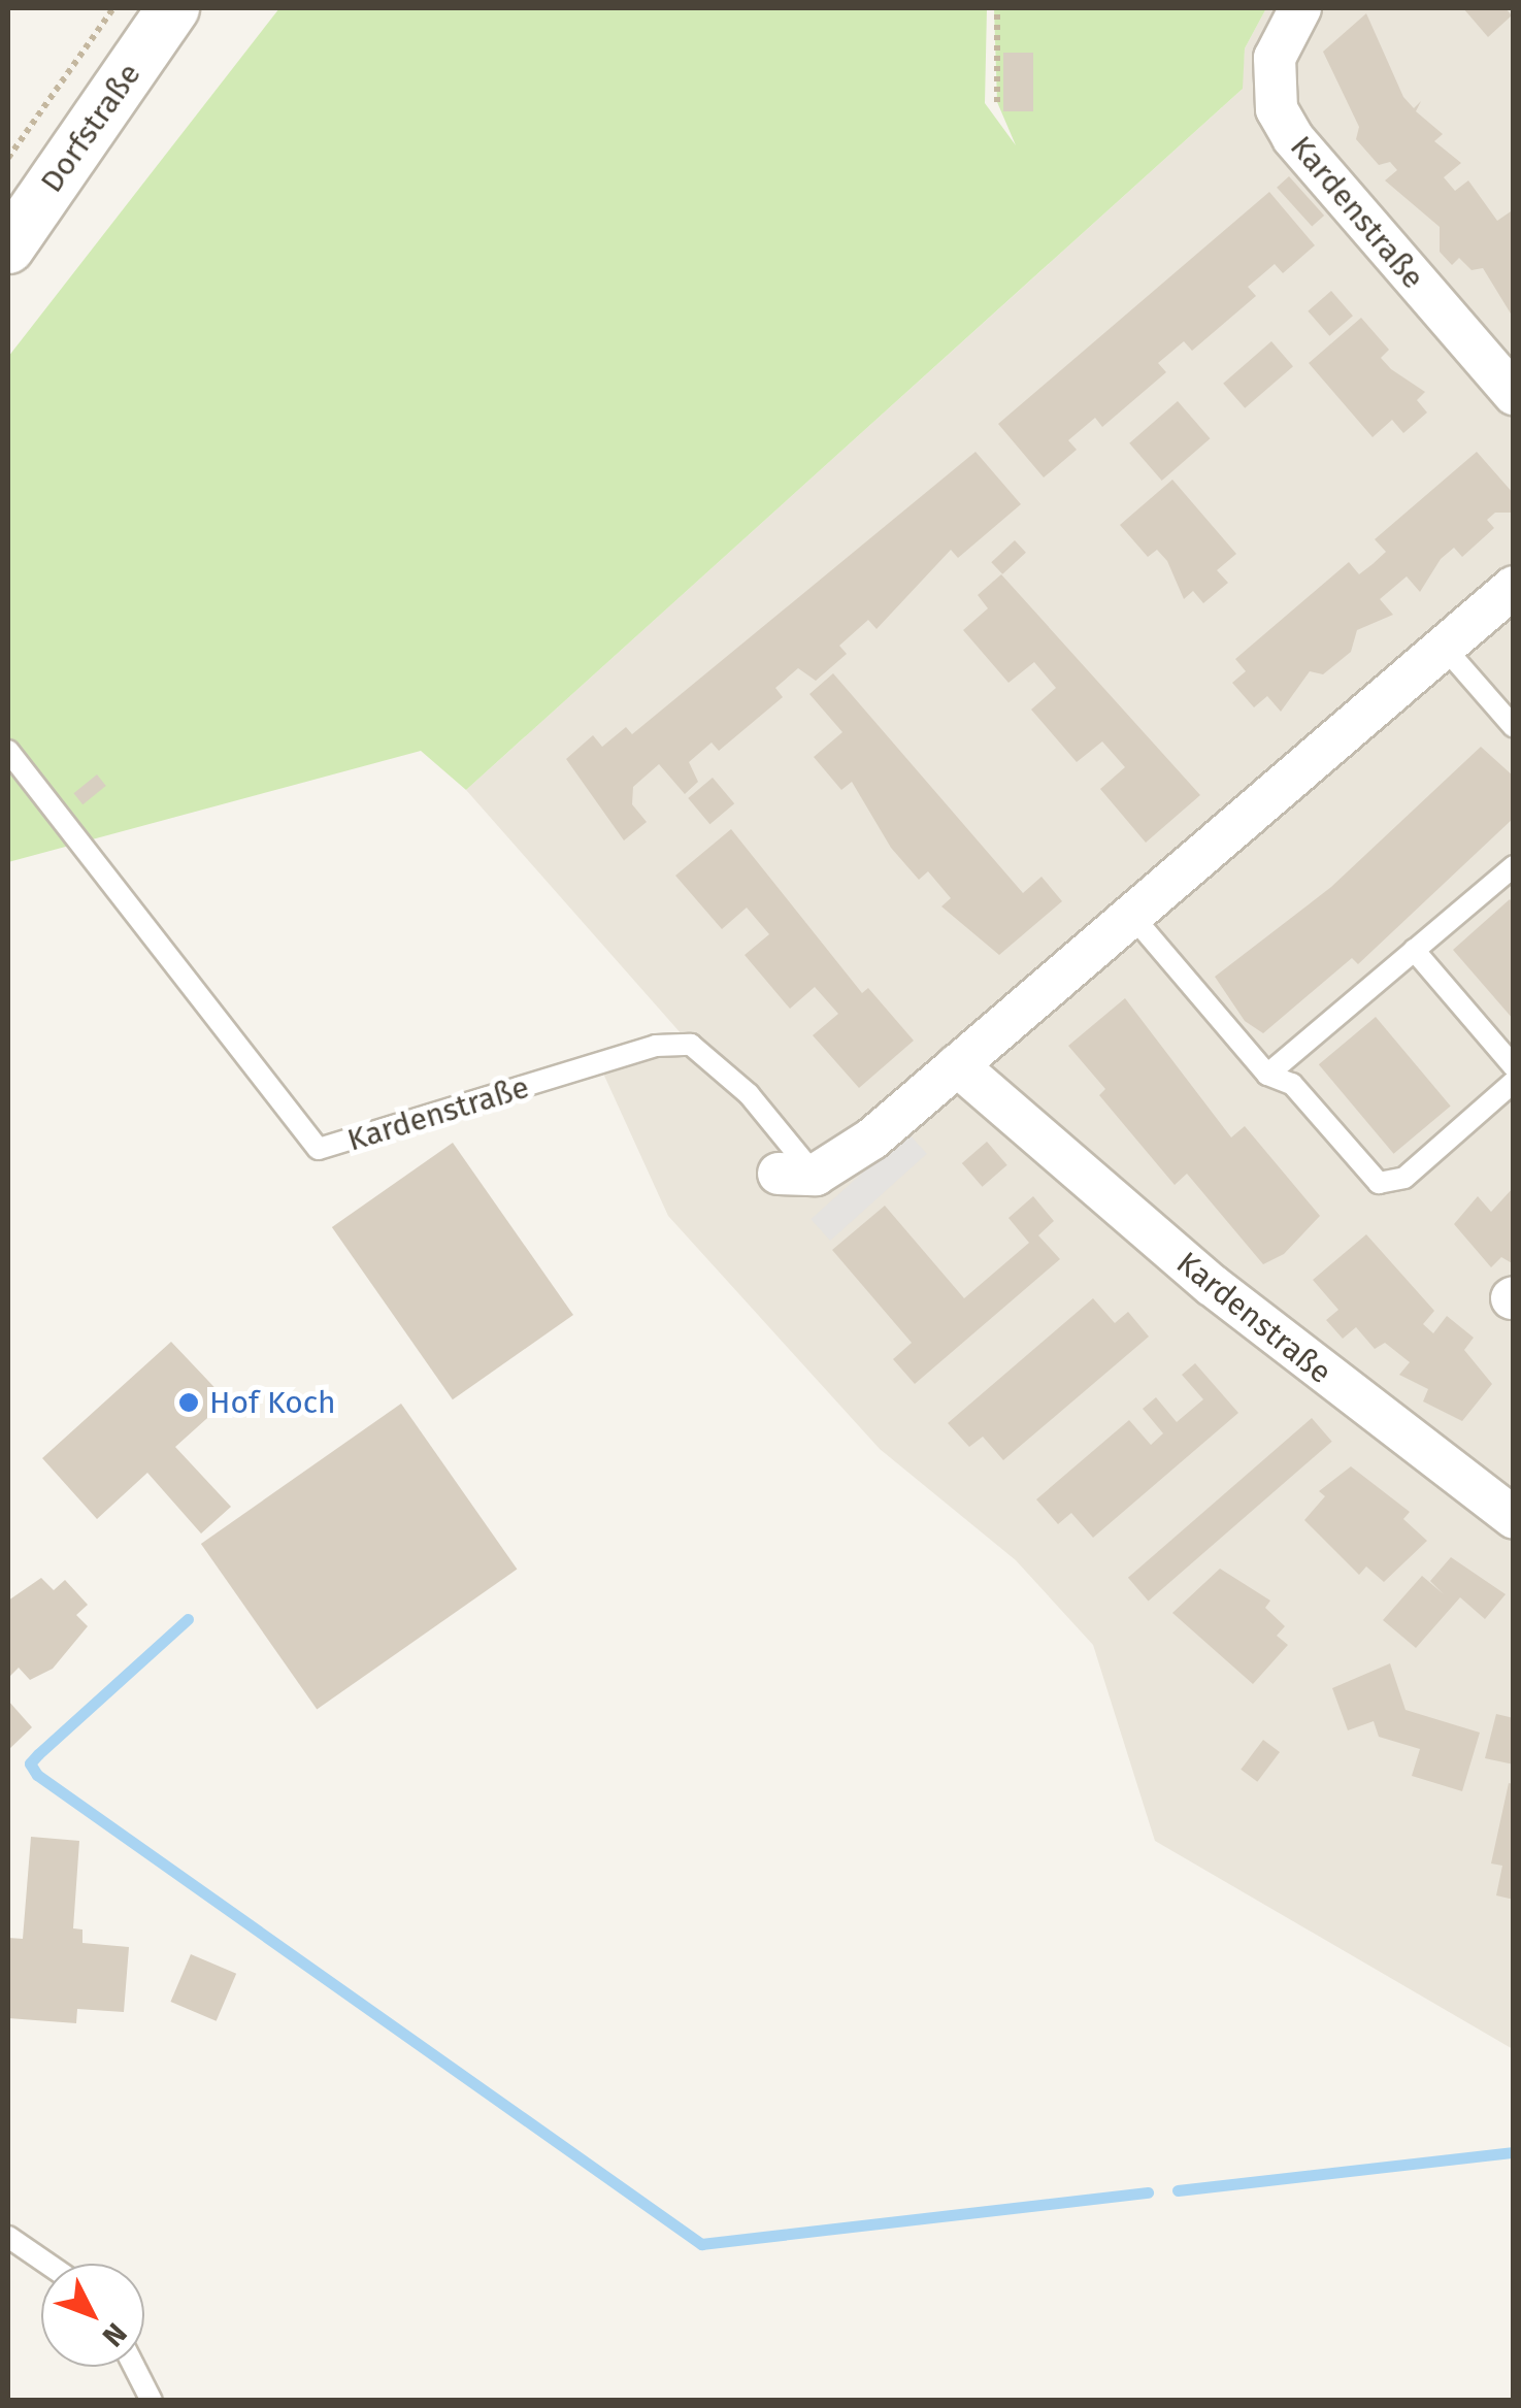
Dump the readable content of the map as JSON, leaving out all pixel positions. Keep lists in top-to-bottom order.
{
  "streets": {
    "street": ["Dorfstraße", "Kardenstraße"]
  },
  "places": ["Hof Koch"],
  "north": "bottom right"
}
